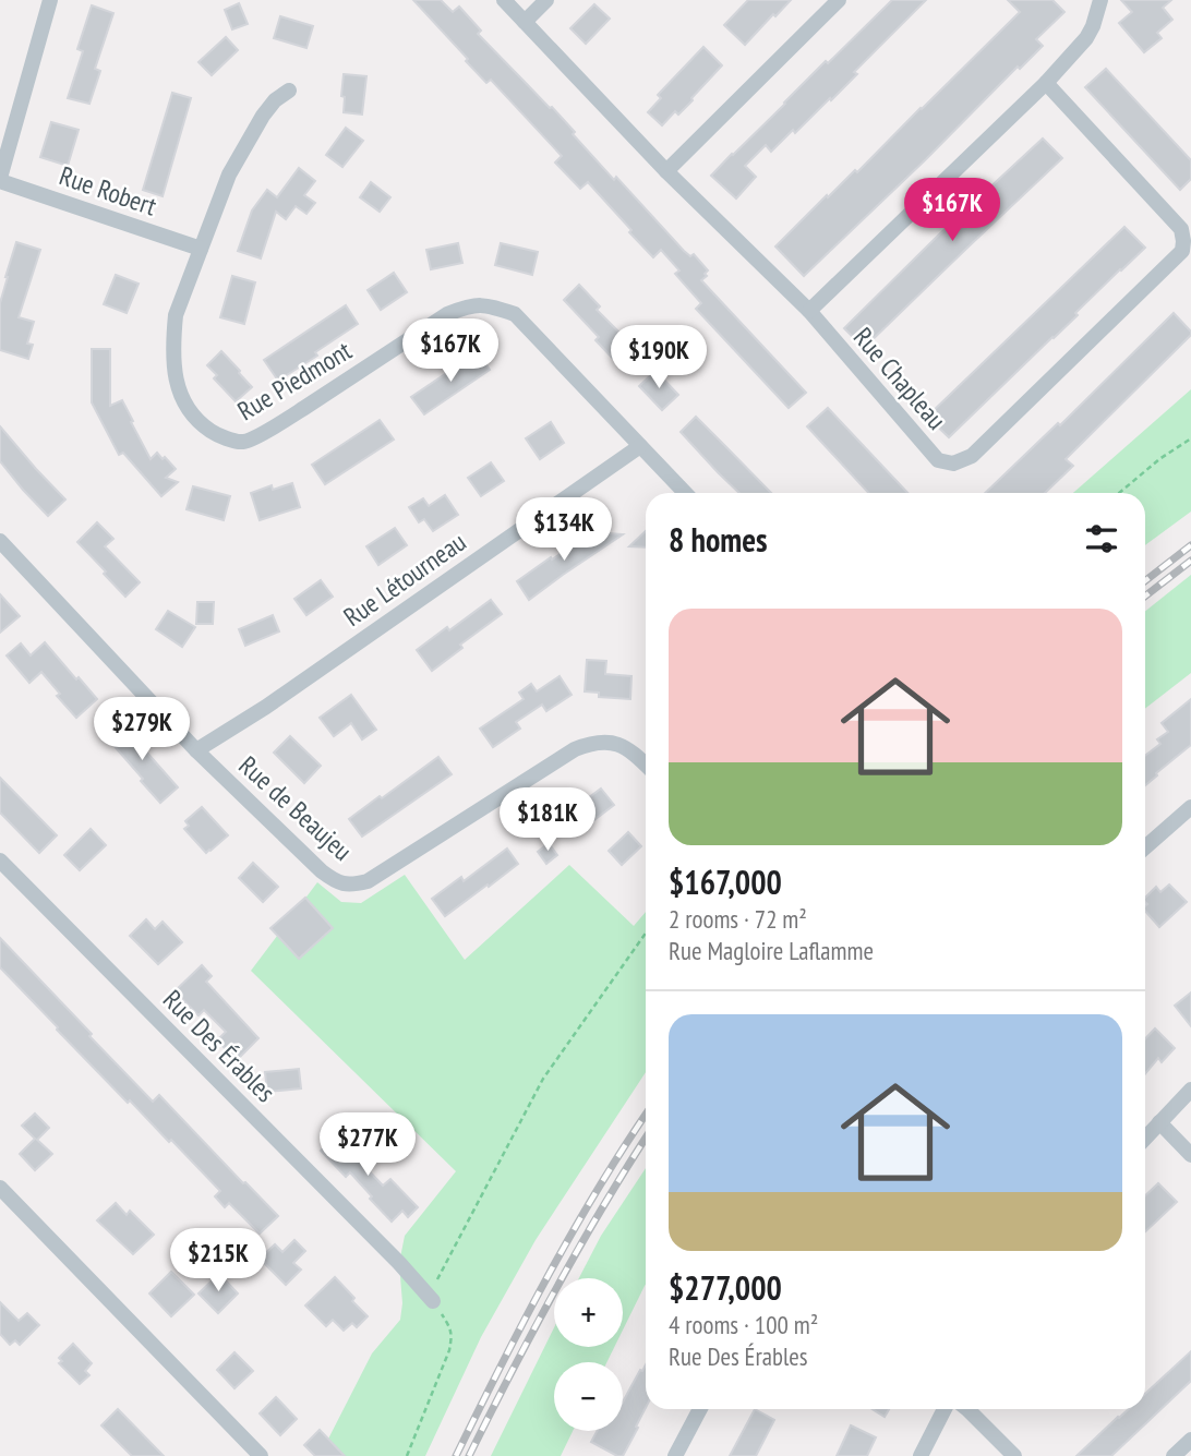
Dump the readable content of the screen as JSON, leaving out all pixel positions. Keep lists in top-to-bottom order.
{
  "streets": {
    "street": [
      "Rue Robert",
      "Rue Chapleau",
      "Rue Piedmont",
      "Rue Létourneau",
      "Rue de Beaujeu",
      "Rue Des Érables"
    ]
  },
  "crossings": [
    ["Rue Robert", "Rue Piedmont"],
    ["Rue Piedmont", "Rue Létourneau"],
    ["Rue Létourneau", "Rue de Beaujeu"]
  ],
  "page": {
    "price": [
      "$167K",
      "$167K",
      "$190K",
      "$134K",
      "$279K",
      "$181K",
      "$277K",
      "$215K"
    ],
    "heading": "8 homes",
    "list": [
      {
        "name": "$167,000",
        "note": "2 rooms · 72 m² · Rue Magloire Laflamme"
      },
      {
        "name": "$277,000",
        "note": "4 rooms · 100 m² · Rue Des Érables"
      }
    ],
    "map_buttons": ["+", "−"]
  }
}
